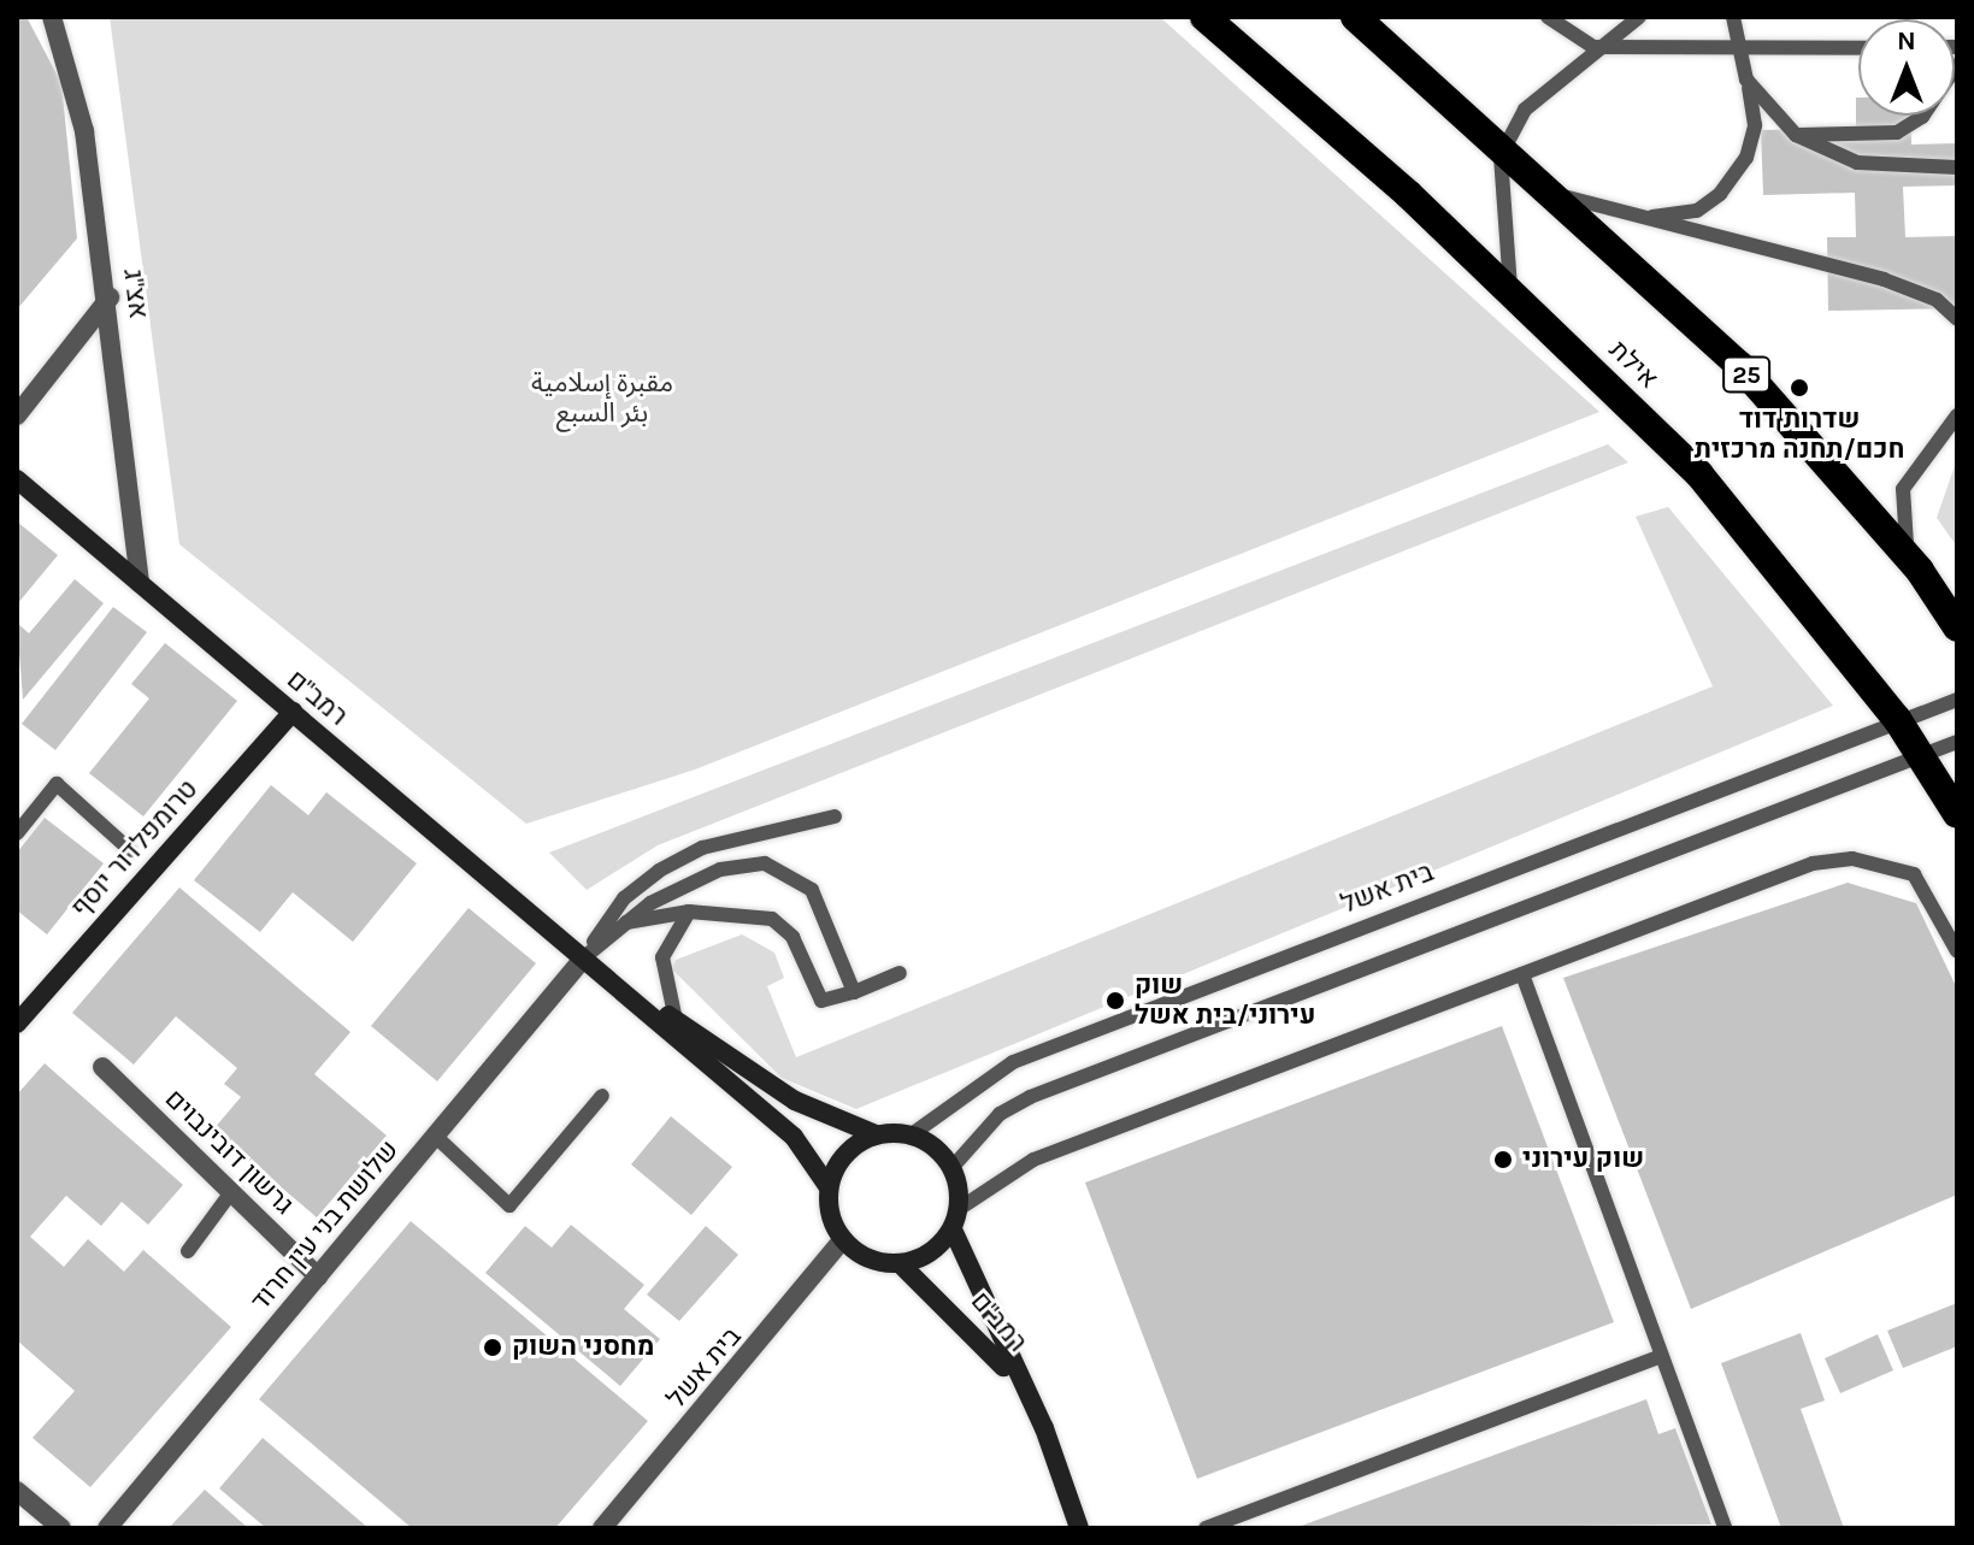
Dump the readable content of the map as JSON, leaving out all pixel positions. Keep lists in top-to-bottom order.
{
  "streets": {
    "highway": ["אילת", "25"],
    "street": [
      "אצ\"ג",
      "רמב\"ם",
      "טרומפלדור יוסף",
      "בית אשל",
      "גרשון דובינבוים",
      "שלושת בני עין חרוד"
    ]
  },
  "crossings": [
    ["אצ\"ג", "רמב\"ם"],
    ["אילת", "בית אשל"],
    ["רמב\"ם", "טרומפלדור יוסף"],
    ["רמב\"ם", "בית אשל"],
    ["רמב\"ם", "שלושת בני עין חרוד"],
    ["גרשון דובינבוים", "שלושת בני עין חרוד"]
  ],
  "parks": ["مقبرة إسلامية بئر السبع"],
  "places": [
    "שדרות דוד חכם/תחנה מרכזית",
    "שוק עירוני/בית אשל",
    "שוק עירוני",
    "מחסני השוק"
  ],
  "north": "top"
}
